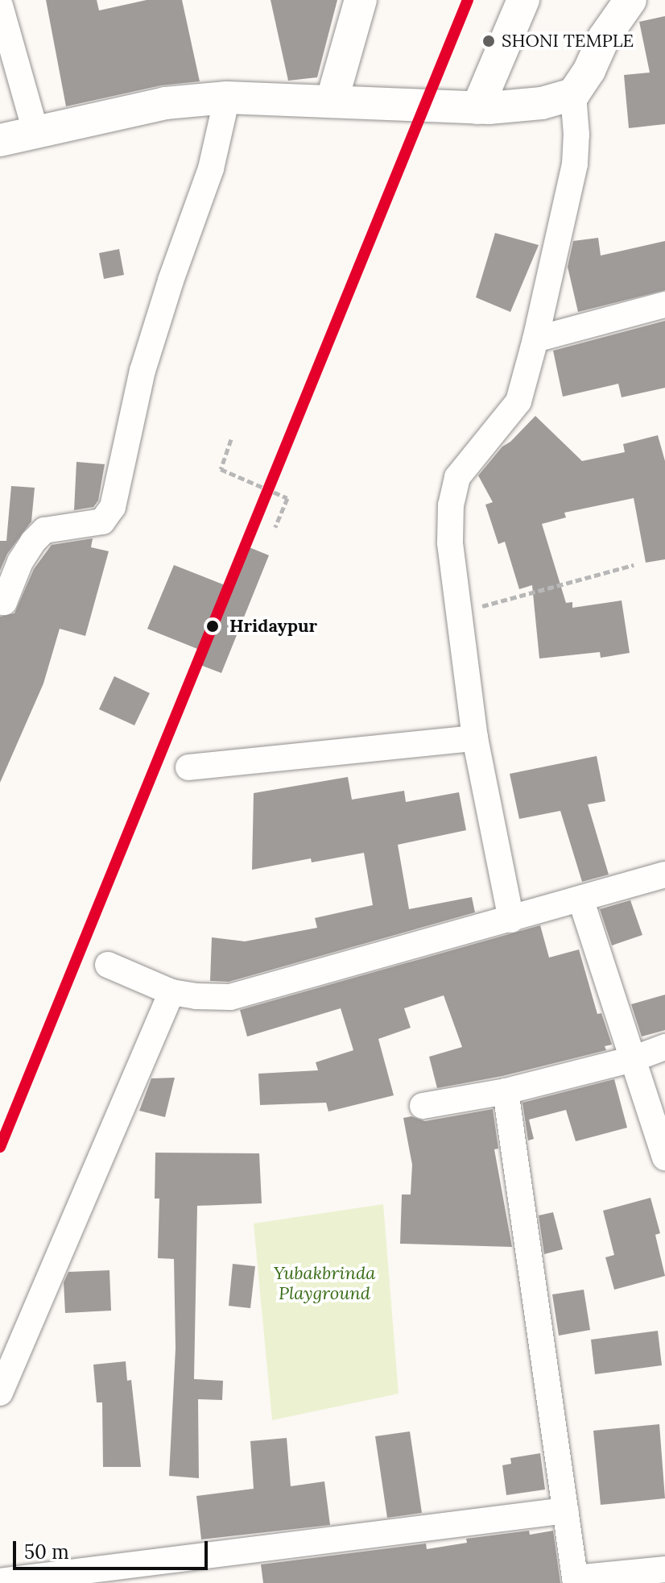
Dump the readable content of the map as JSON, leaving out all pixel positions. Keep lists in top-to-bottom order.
{
  "parks": ["Yubakbrinda Playground"],
  "places": ["SHONI TEMPLE", "Hridaypur"],
  "scale_bar": "50 m"
}
